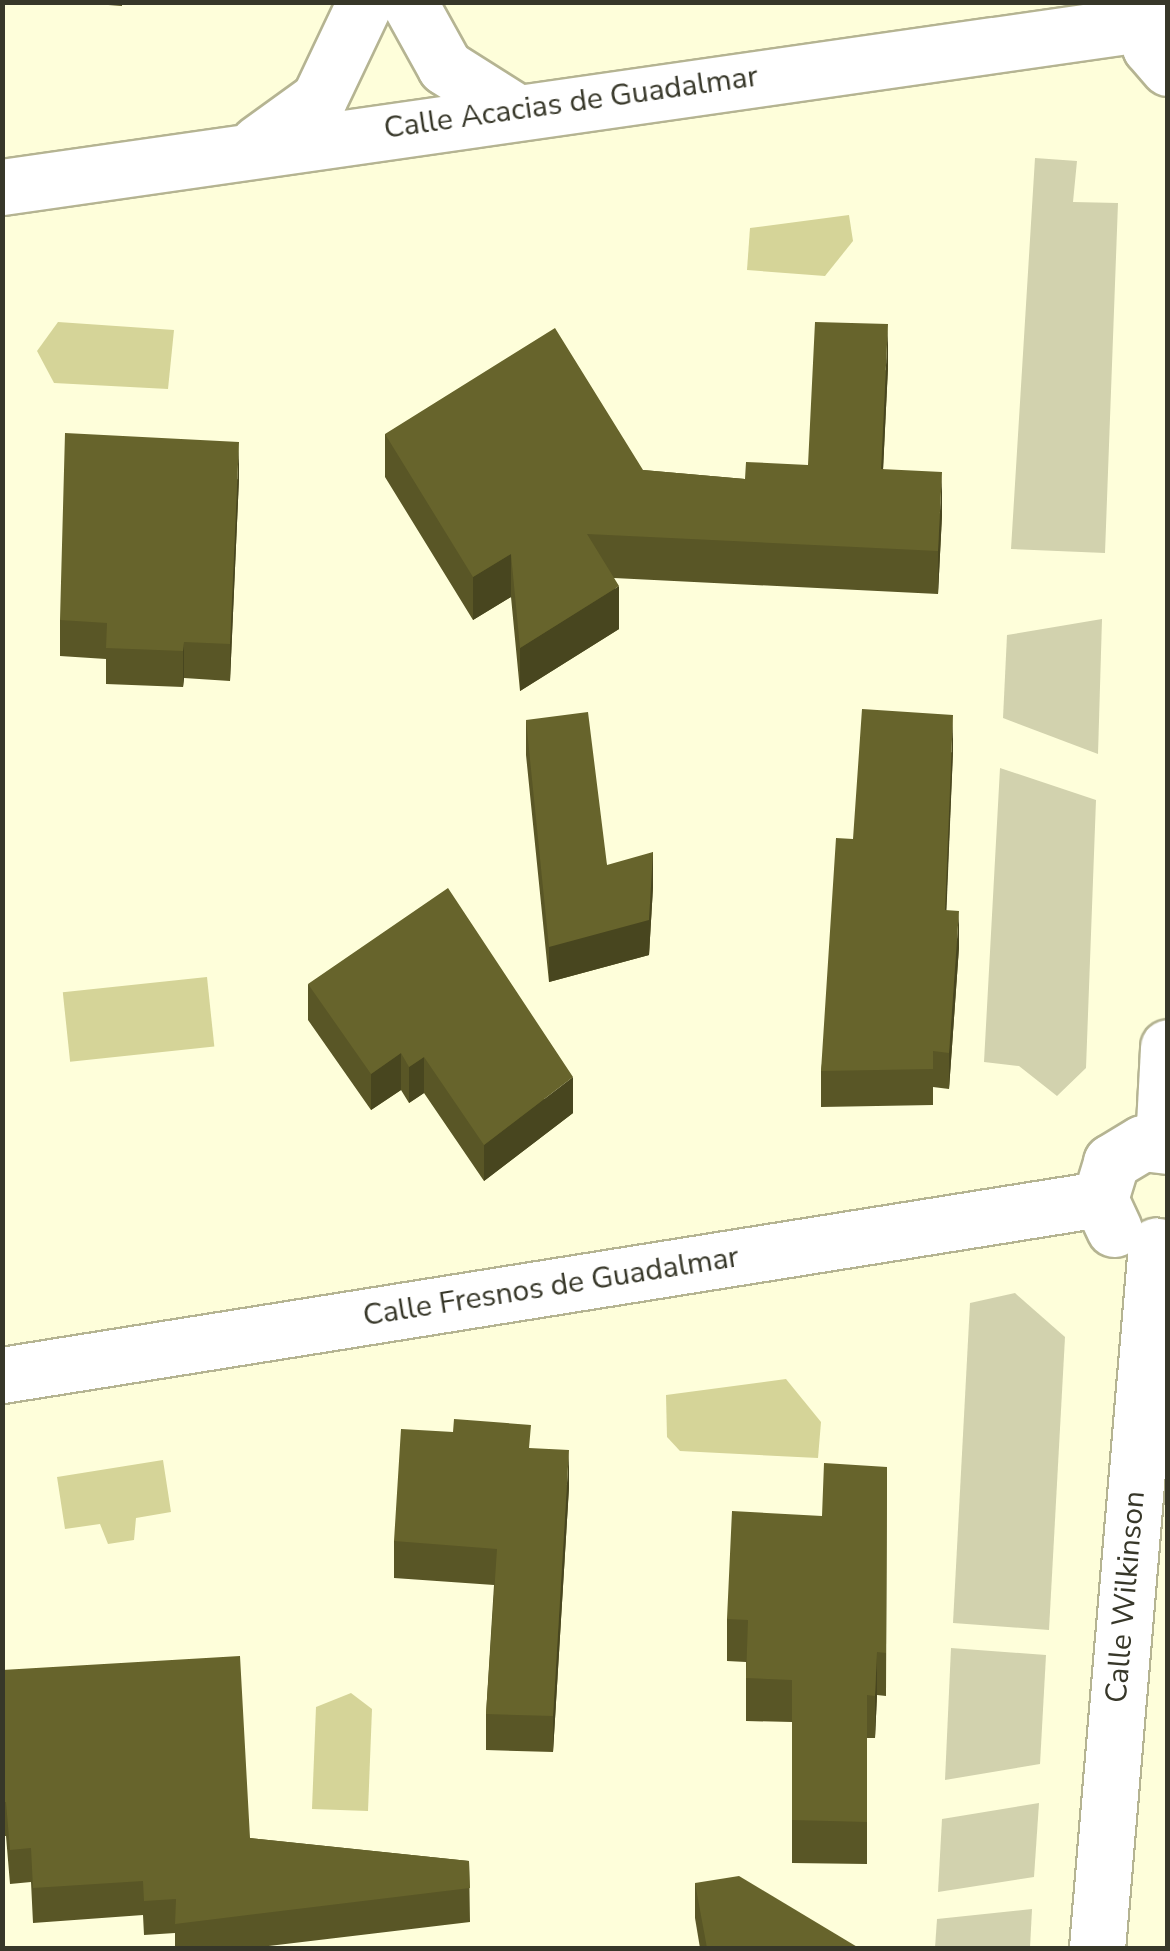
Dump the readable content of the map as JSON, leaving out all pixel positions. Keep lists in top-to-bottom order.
{
  "streets": {
    "street": ["Calle Acacias de Guadalmar", "Calle Fresnos de Guadalmar", "Calle Wilkinson"]
  }
}
